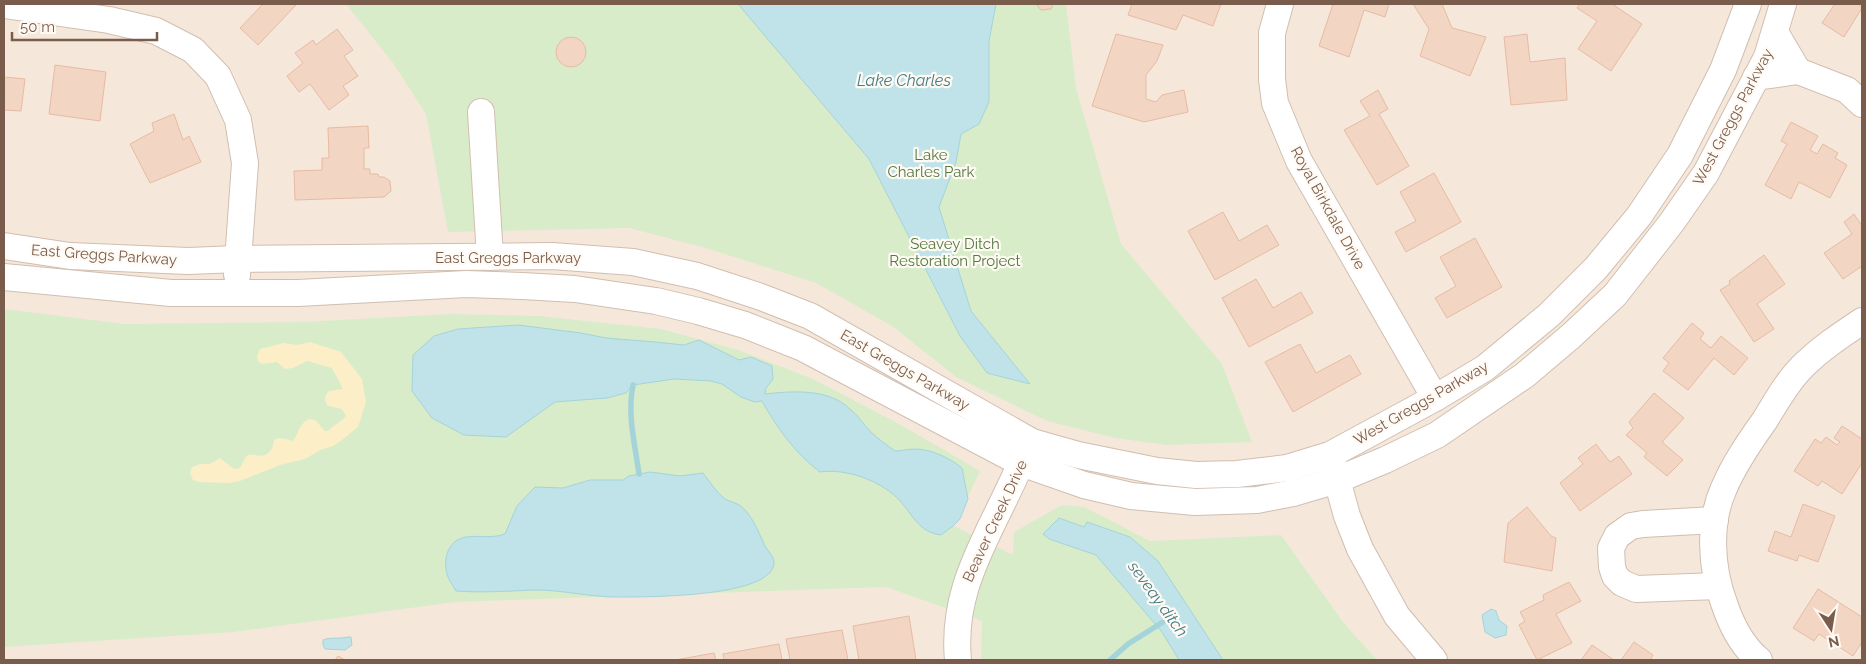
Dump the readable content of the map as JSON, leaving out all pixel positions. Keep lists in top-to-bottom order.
{
  "streets": {
    "street": [
      "West Greggs Parkway",
      "Royal Birkdale Drive",
      "East Greggs Parkway",
      "Beaver Creek Drive"
    ]
  },
  "crossings": [
    ["West Greggs Parkway", "Royal Birkdale Drive"],
    ["West Greggs Parkway", "East Greggs Parkway"],
    ["West Greggs Parkway", "Beaver Creek Drive"],
    ["East Greggs Parkway", "Beaver Creek Drive"]
  ],
  "water": ["Lake Charles", "seveay ditch"],
  "parks": ["Lake Charles Park", "Seavey Ditch Restoration Project"],
  "scale_bar": "50 m",
  "north": "bottom"
}
